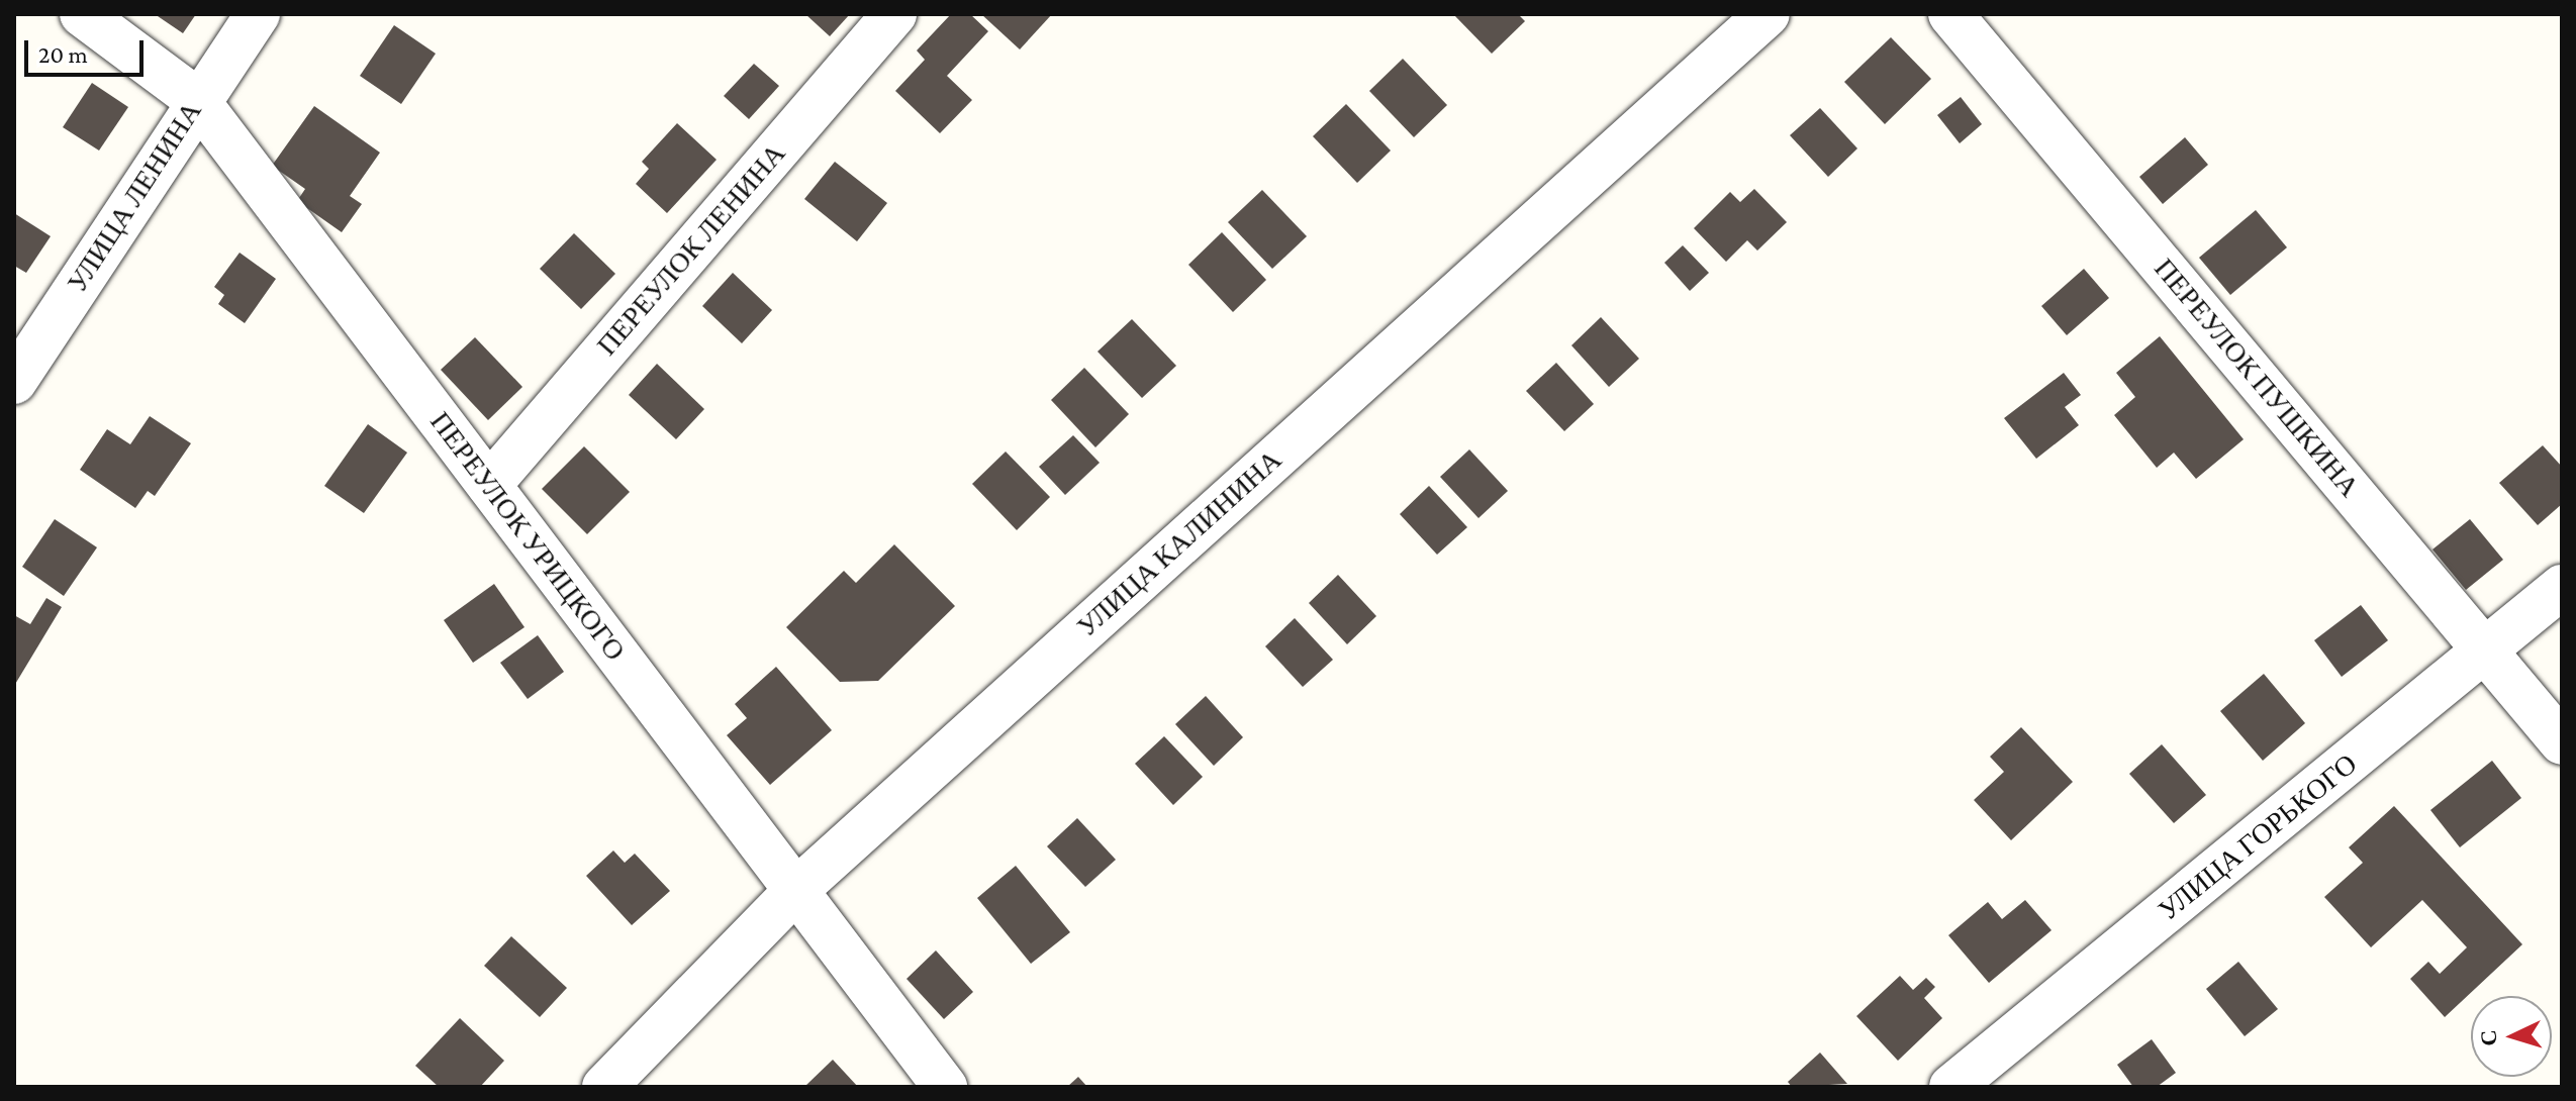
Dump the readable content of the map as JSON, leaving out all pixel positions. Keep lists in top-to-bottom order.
{
  "streets": {
    "street": [
      "УЛИЦА ЛЕНИНА",
      "ПЕРЕУЛОК ЛЕНИНА",
      "ПЕРЕУЛОК ПУШКИНА",
      "ПЕРЕУЛОК УРИЦКОГО",
      "УЛИЦА КАЛИНИНА",
      "УЛИЦА ГОРЬКОГО"
    ]
  },
  "crossings": [
    ["УЛИЦА ЛЕНИНА", "ПЕРЕУЛОК УРИЦКОГО"],
    ["ПЕРЕУЛОК ЛЕНИНА", "ПЕРЕУЛОК УРИЦКОГО"],
    ["ПЕРЕУЛОК ПУШКИНА", "УЛИЦА ГОРЬКОГО"],
    ["ПЕРЕУЛОК УРИЦКОГО", "УЛИЦА КАЛИНИНА"]
  ],
  "scale_bar": "20 m",
  "north": "left"
}
